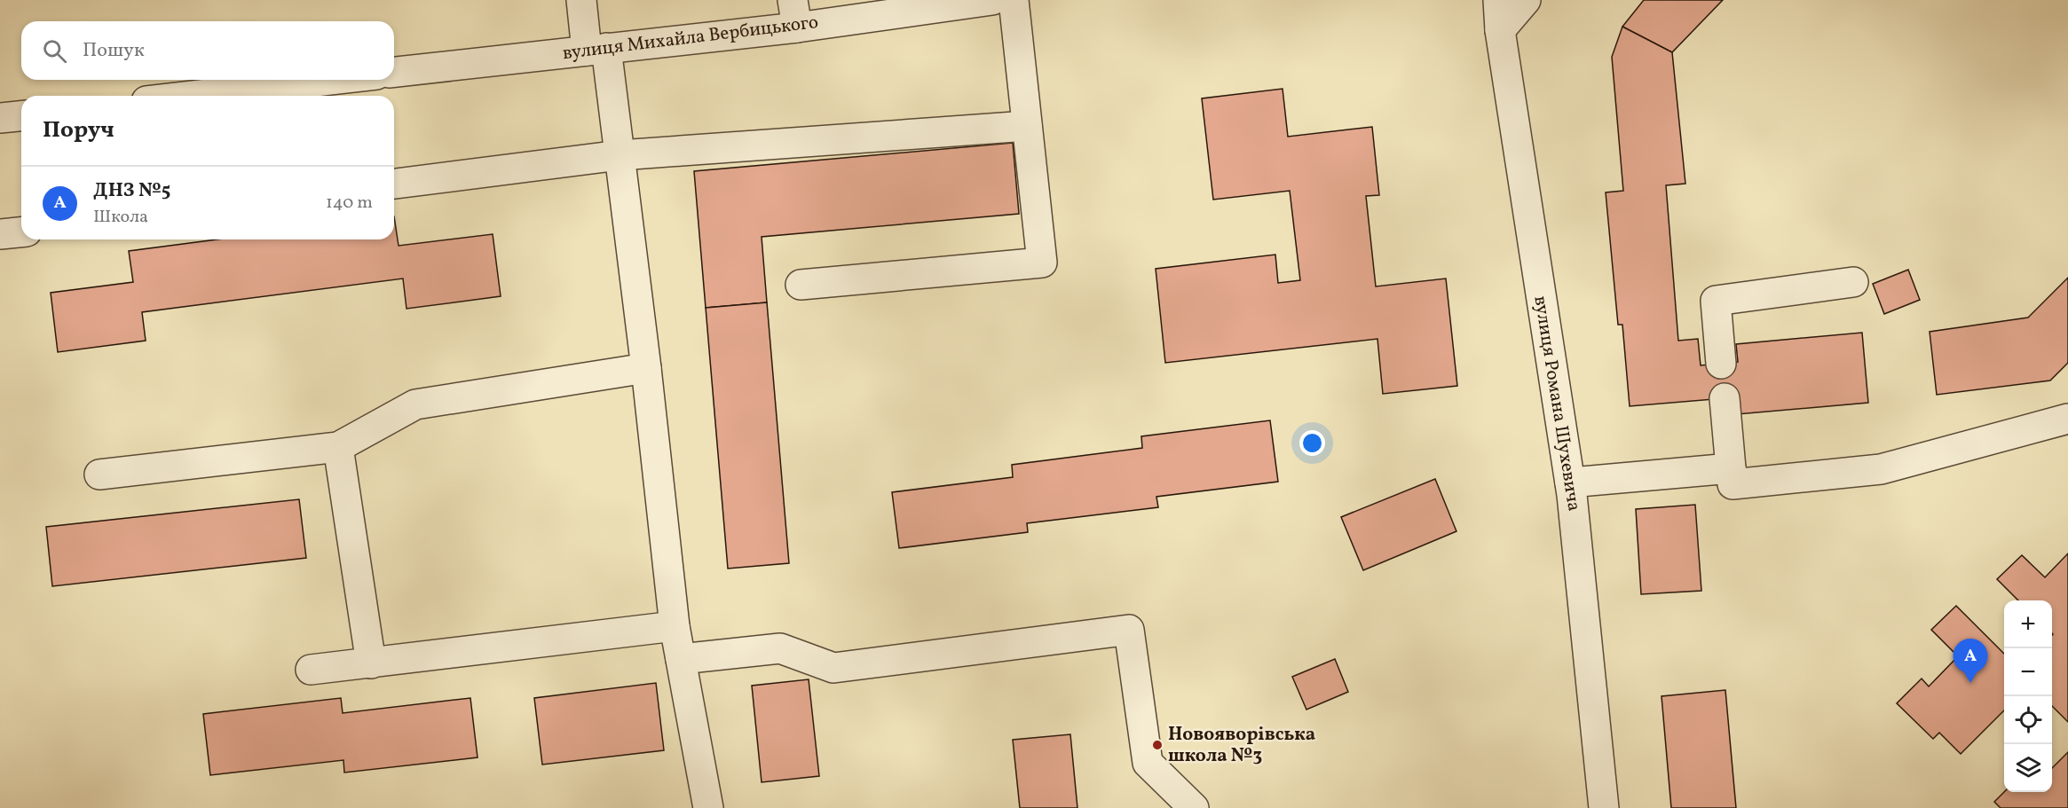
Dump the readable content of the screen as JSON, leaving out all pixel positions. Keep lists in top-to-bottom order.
{
  "streets": {
    "street": ["вулиця Михайла Вербицького", "вулиця Романа Шухевича"]
  },
  "places": ["Новояворівська школа №3"],
  "page": {
    "search": "Пошук",
    "heading": "Поруч",
    "list": [
      {
        "mark": "A",
        "name": "ДНЗ №5",
        "note": "Школа",
        "value": "140 m"
      }
    ],
    "map_buttons": ["+", "−"],
    "pins": "A"
  }
}
